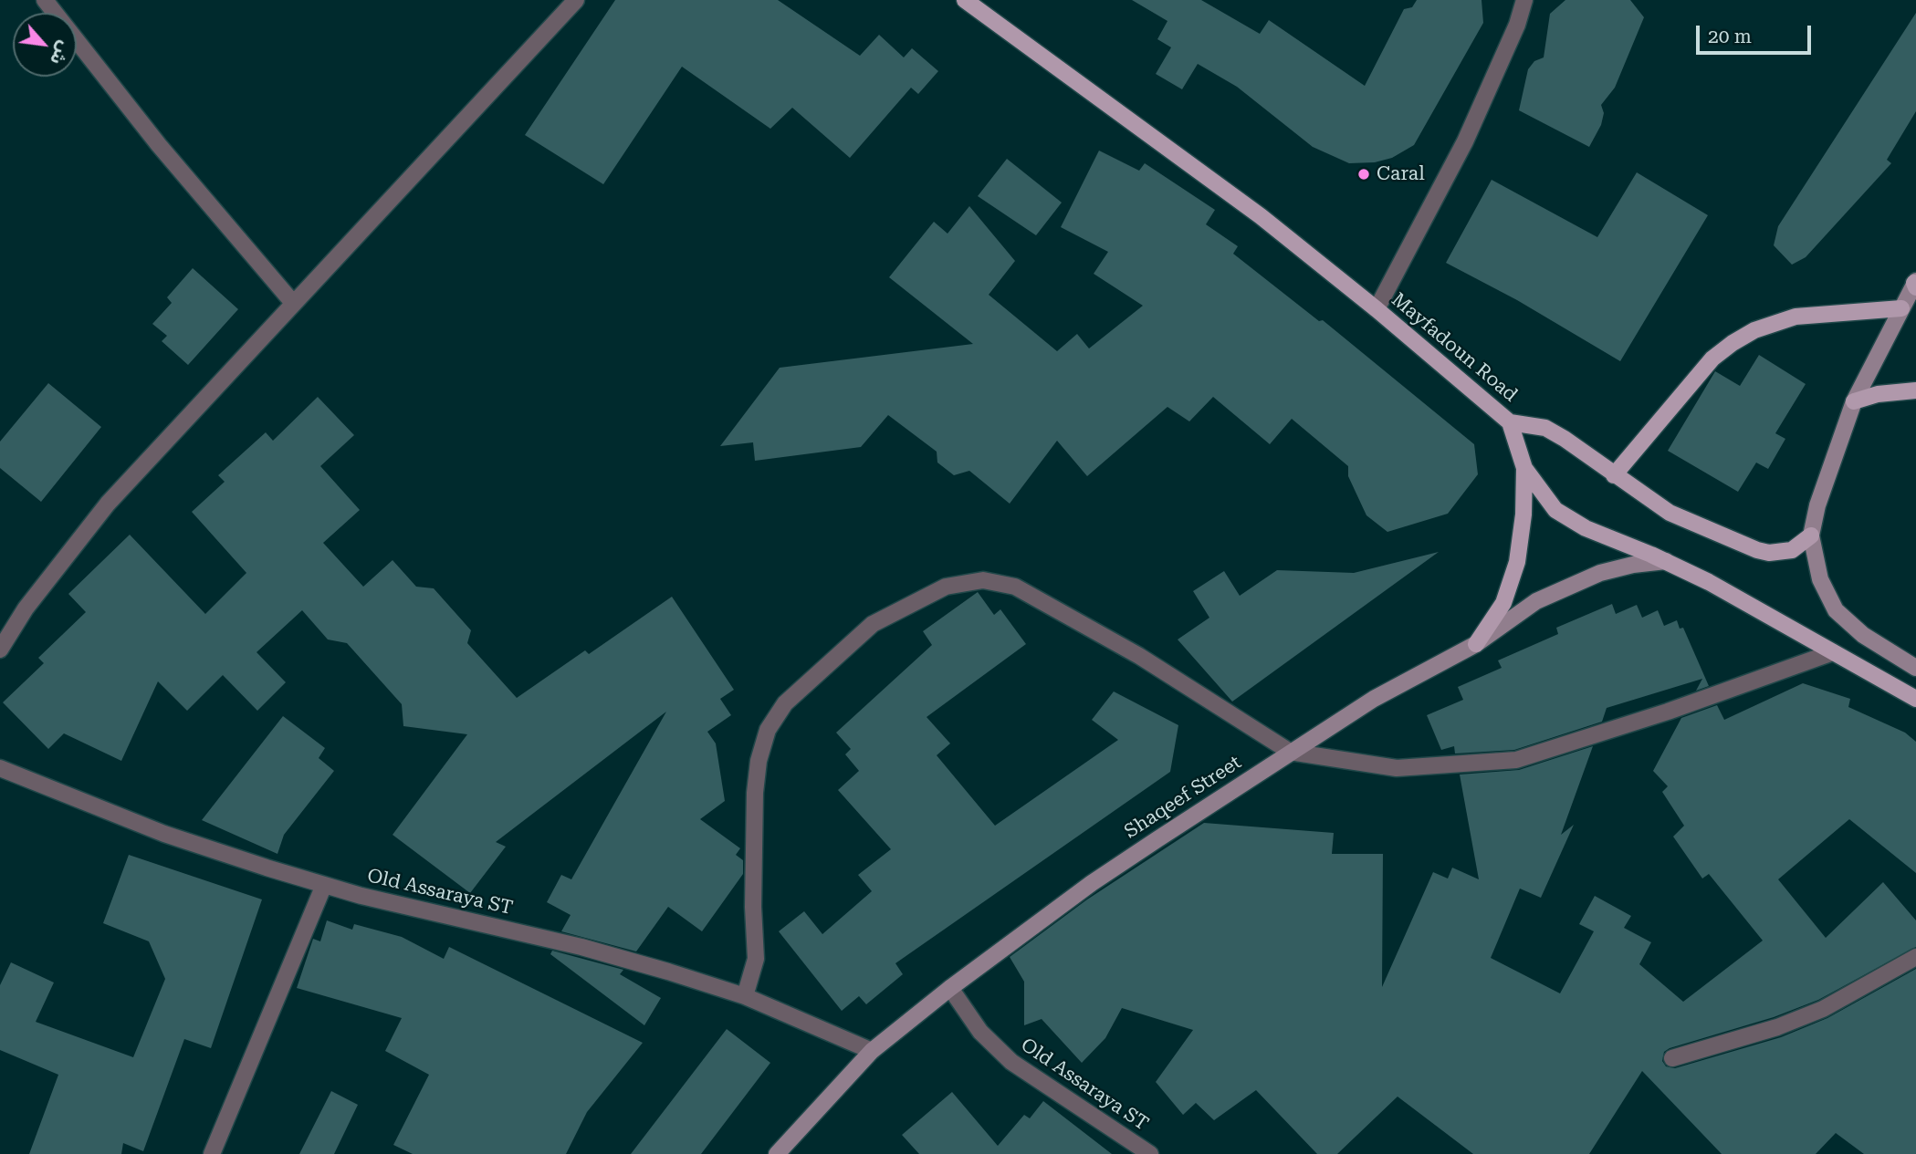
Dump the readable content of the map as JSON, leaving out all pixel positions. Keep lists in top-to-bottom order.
{
  "streets": {
    "main road": ["Mayfadoun Road", "Shaqeef Street"],
    "street": ["Old Assaraya ST"]
  },
  "crossings": [
    ["Mayfadoun Road", "Shaqeef Street"],
    ["Shaqeef Street", "Old Assaraya ST"]
  ],
  "places": ["Caral"],
  "scale_bar": "20 m",
  "north": "bottom right"
}
